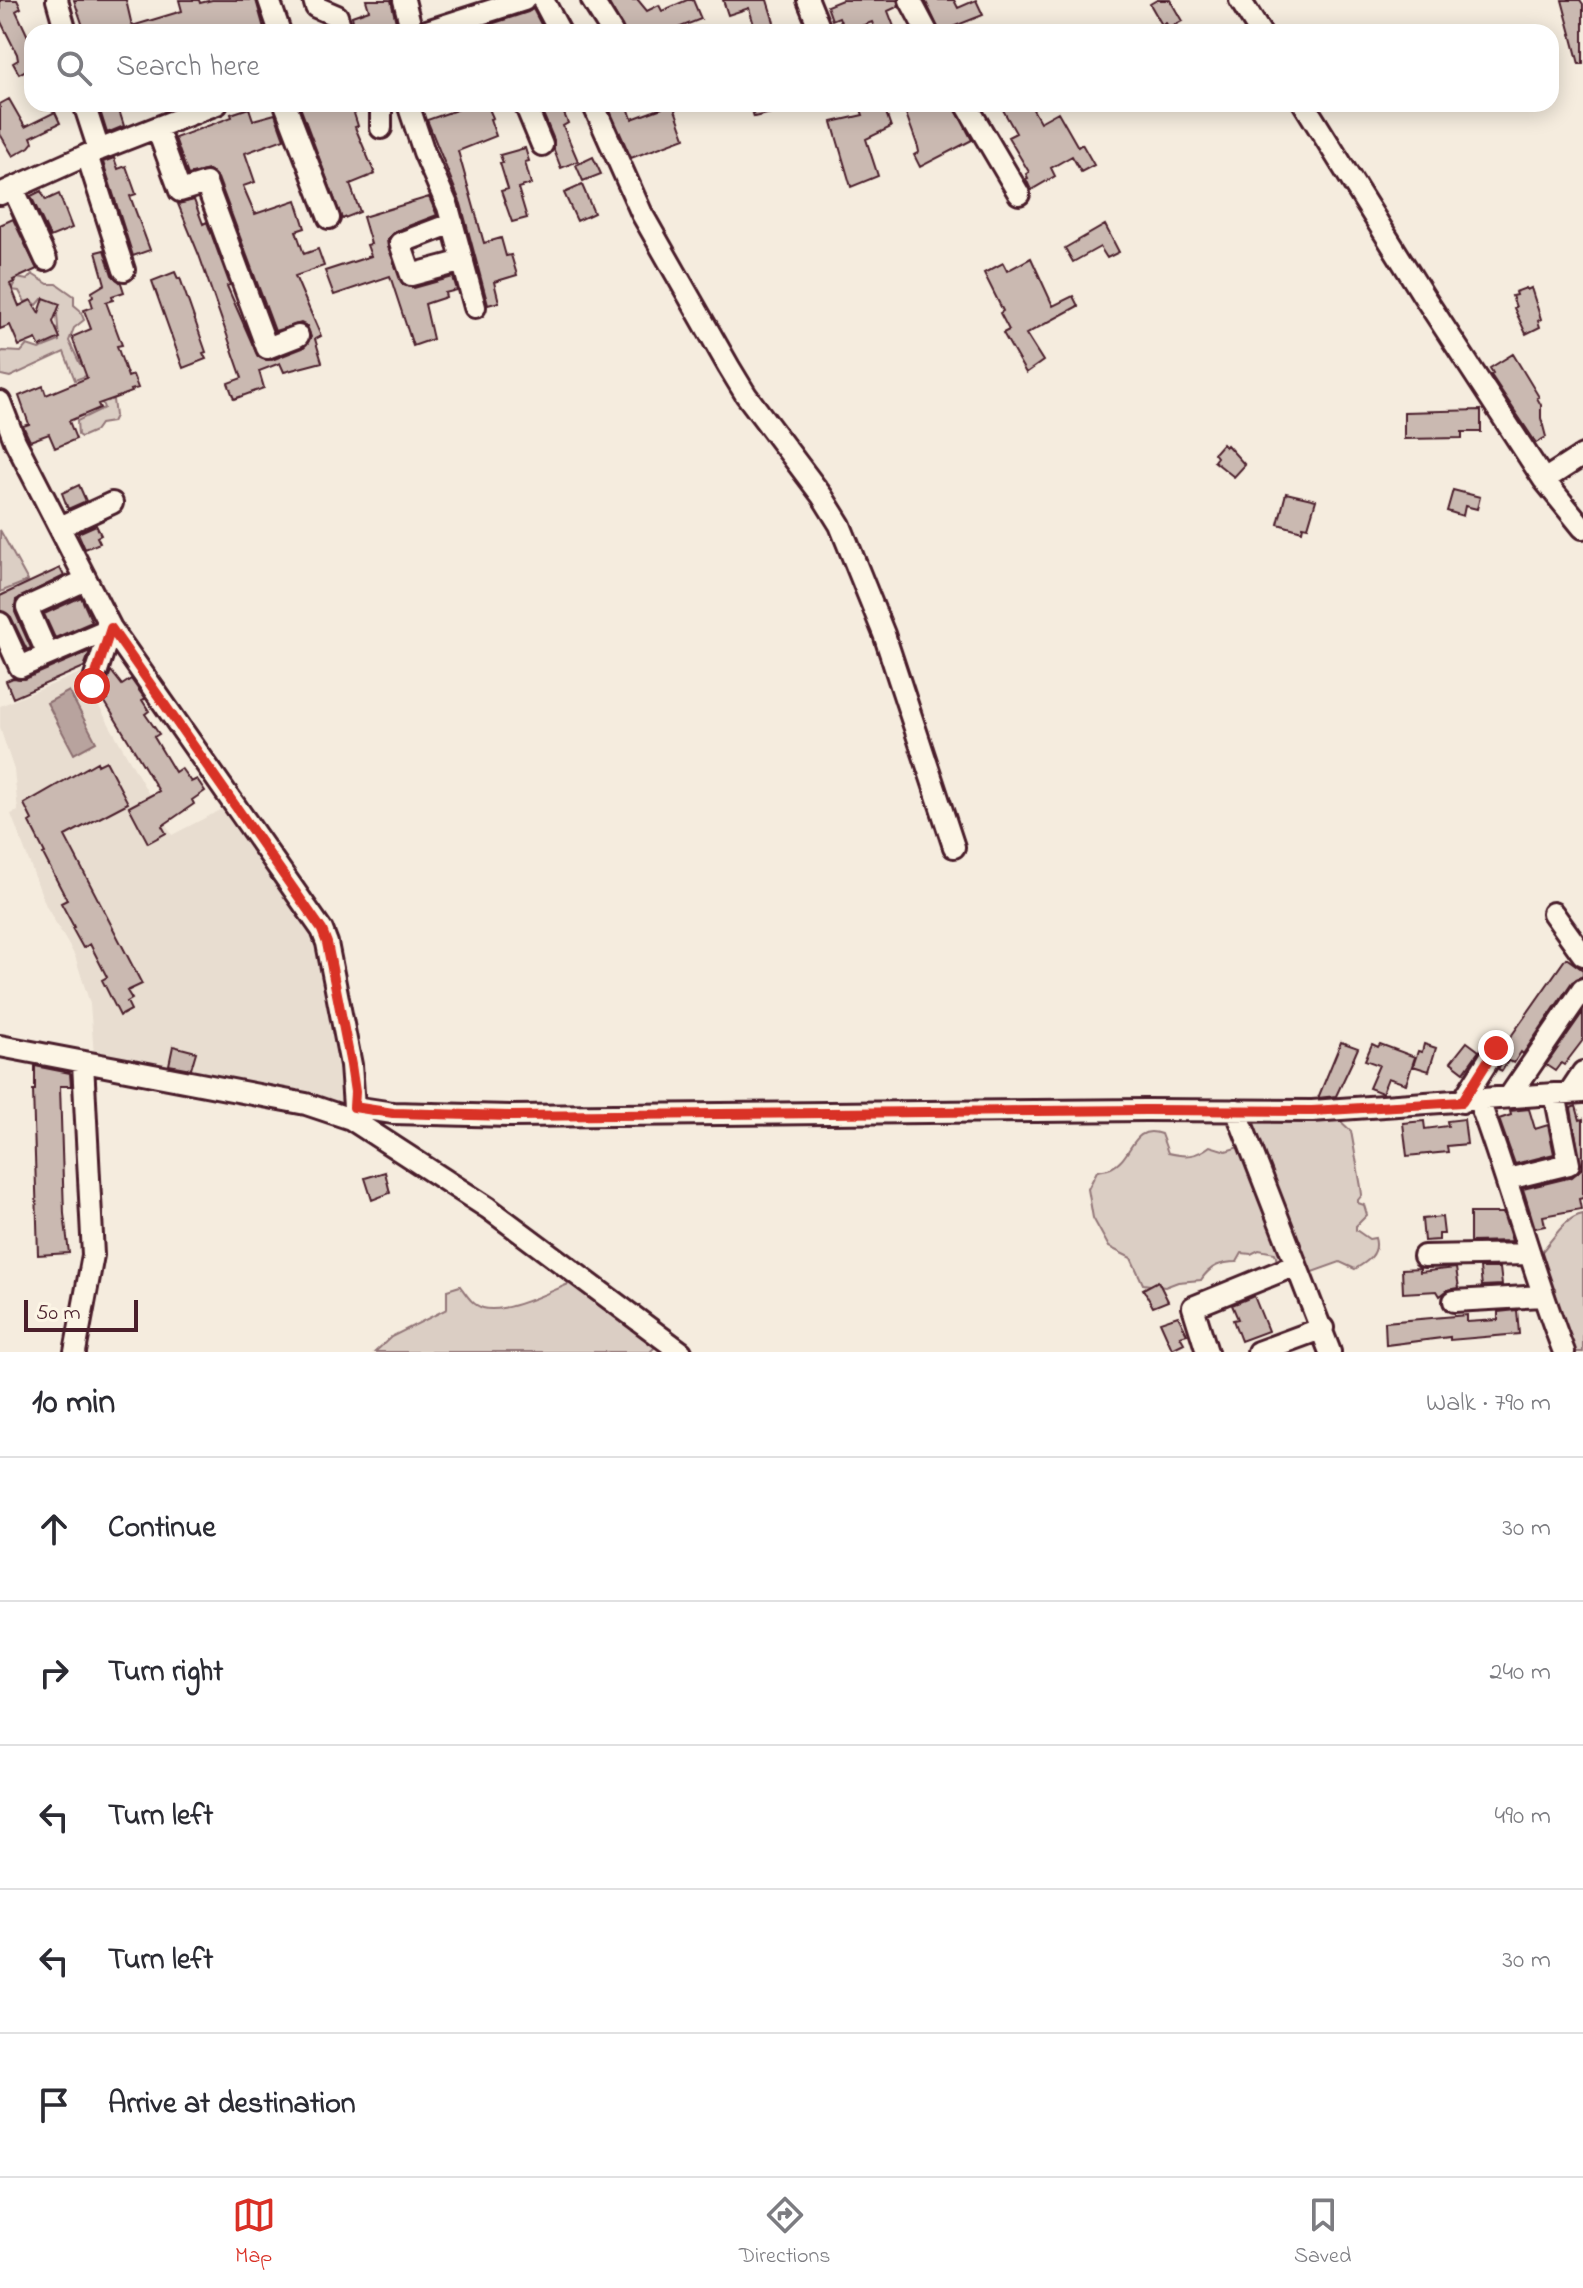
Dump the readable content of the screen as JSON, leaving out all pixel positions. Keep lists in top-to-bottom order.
{
  "scale_bar": "50 m",
  "page": {
    "search": "Search here",
    "scale": "50 m",
    "heading": ["10 min", "Walk · 790 m"],
    "list": [
      ["Continue", "30 m"],
      ["Turn right", "240 m"],
      ["Turn left", "490 m"],
      ["Turn left", "30 m"],
      "Arrive at destination"
    ],
    "nav": ["Map", "Directions", "Saved"]
  }
}
